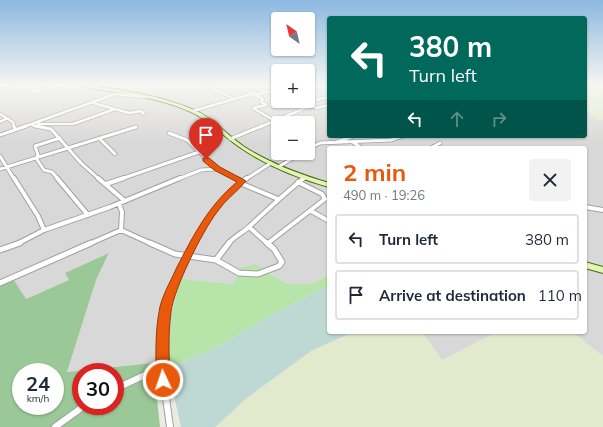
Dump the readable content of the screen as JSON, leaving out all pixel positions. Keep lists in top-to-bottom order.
{
  "north": "top left",
  "page": {
    "map_buttons": ["+", "−"],
    "turn": ["380 m", "Turn left"],
    "heading": ["2 min", "490 m · 19:26"],
    "list": [
      {
        "name": "Turn left",
        "value": "380 m"
      },
      {
        "name": "Arrive at destination",
        "value": "110 m"
      }
    ],
    "speed": "24 km/h",
    "limit": "30"
  }
}
